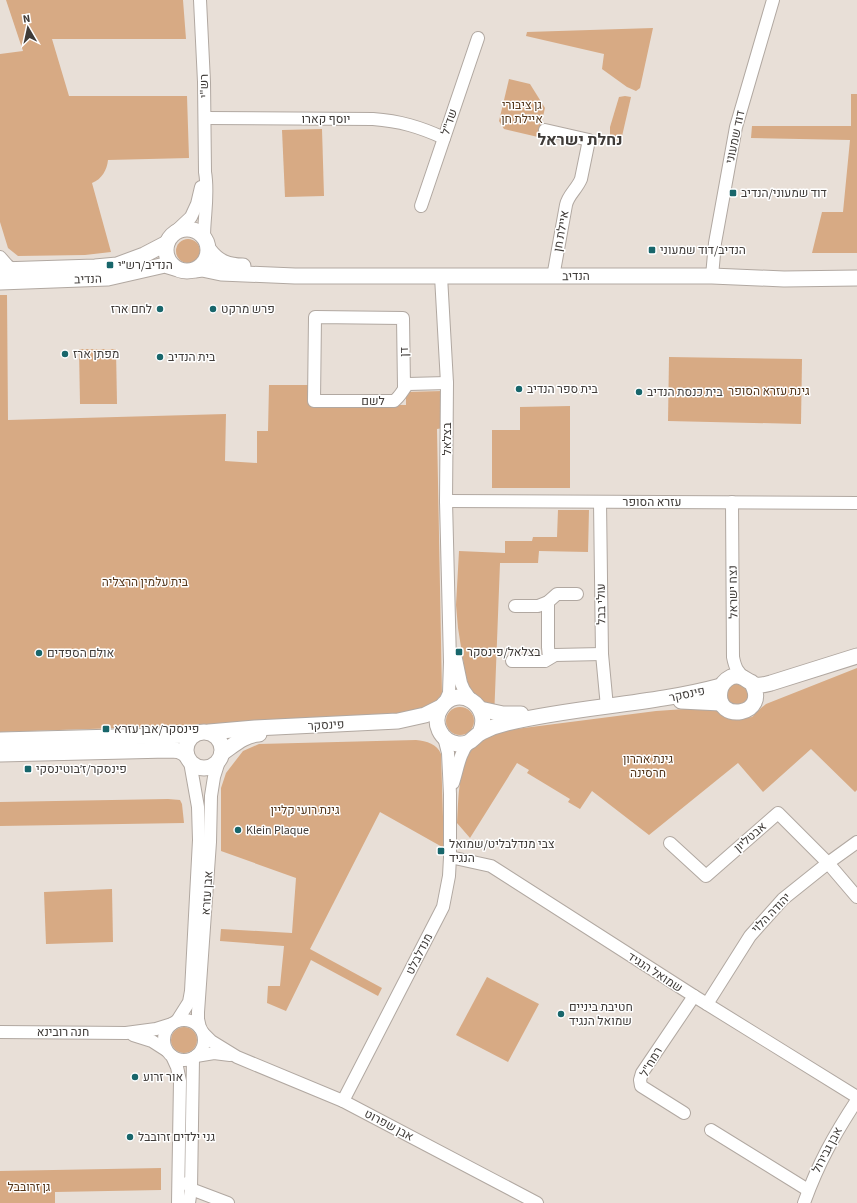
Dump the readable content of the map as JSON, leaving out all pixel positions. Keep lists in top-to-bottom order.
{
  "streets": {
    "street": [
      "רש\"י",
      "יוסף קארו",
      "שד\"ל",
      "דוד שמעוני",
      "איילת חן",
      "הנדיב",
      "דן",
      "לשם",
      "בצלאל",
      "עזרא הסופר",
      "נצח ישראל",
      "עולי בבל",
      "פינסקר",
      "אבטליון",
      "אבן עזרא",
      "יהודה הלוי",
      "מנדלבלט",
      "שמואל הנגיד",
      "חנה רובינא",
      "רמח\"ל",
      "אבן שפרוט",
      "אבן גבירול"
    ]
  },
  "crossings": [
    ["רש\"י", "יוסף קארו"],
    ["רש\"י", "הנדיב"],
    ["יוסף קארו", "שד\"ל"],
    ["דוד שמעוני", "הנדיב"],
    ["איילת חן", "הנדיב"],
    ["הנדיב", "בצלאל"],
    ["דן", "לשם"],
    ["בצלאל", "עזרא הסופר"],
    ["בצלאל", "פינסקר"],
    ["בצלאל", "מנדלבלט"],
    ["עזרא הסופר", "נצח ישראל"],
    ["עזרא הסופר", "עולי בבל"],
    ["נצח ישראל", "פינסקר"],
    ["עולי בבל", "פינסקר"],
    ["פינסקר", "אבן עזרא"],
    ["פינסקר", "מנדלבלט"],
    ["אבטליון", "יהודה הלוי"],
    ["אבן עזרא", "חנה רובינא"],
    ["אבן עזרא", "אבן שפרוט"],
    ["יהודה הלוי", "שמואל הנגיד"],
    ["מנדלבלט", "שמואל הנגיד"],
    ["מנדלבלט", "אבן שפרוט"],
    ["שמואל הנגיד", "רמח\"ל"],
    ["חנה רובינא", "אבן שפרוט"]
  ],
  "districts": ["נחלת ישראל"],
  "parks": [
    "גן ציבורי איילת חן",
    "גינת עזרא הסופר",
    "בית עלמין הרצליה",
    "גינת אהרון חרסינה",
    "גינת רועי קליין",
    "גן זרובבל"
  ],
  "places": {
    "transit": [
      "דוד שמעוני/הנדיב",
      "הנדיב/דוד שמעוני",
      "הנדיב/רש״י",
      "בצלאל/פינסקר",
      "פינסקר/אבן עזרא",
      "פינסקר/ז׳בוטינסקי",
      "צבי מנדלבליט/שמואל הנגיד"
    ],
    "other": [
      "לחם ארז",
      "פרש מרקט",
      "מפתן ארז",
      "בית הנדיב",
      "בית ספר הנדיב",
      "בית כנסת הנדיב",
      "אולם הספדים",
      "Klein Plaque",
      "חטיבת ביניים שמואל הנגיד",
      "אור זרוע",
      "גני ילדים זרובבל"
    ]
  },
  "north": "top"
}
